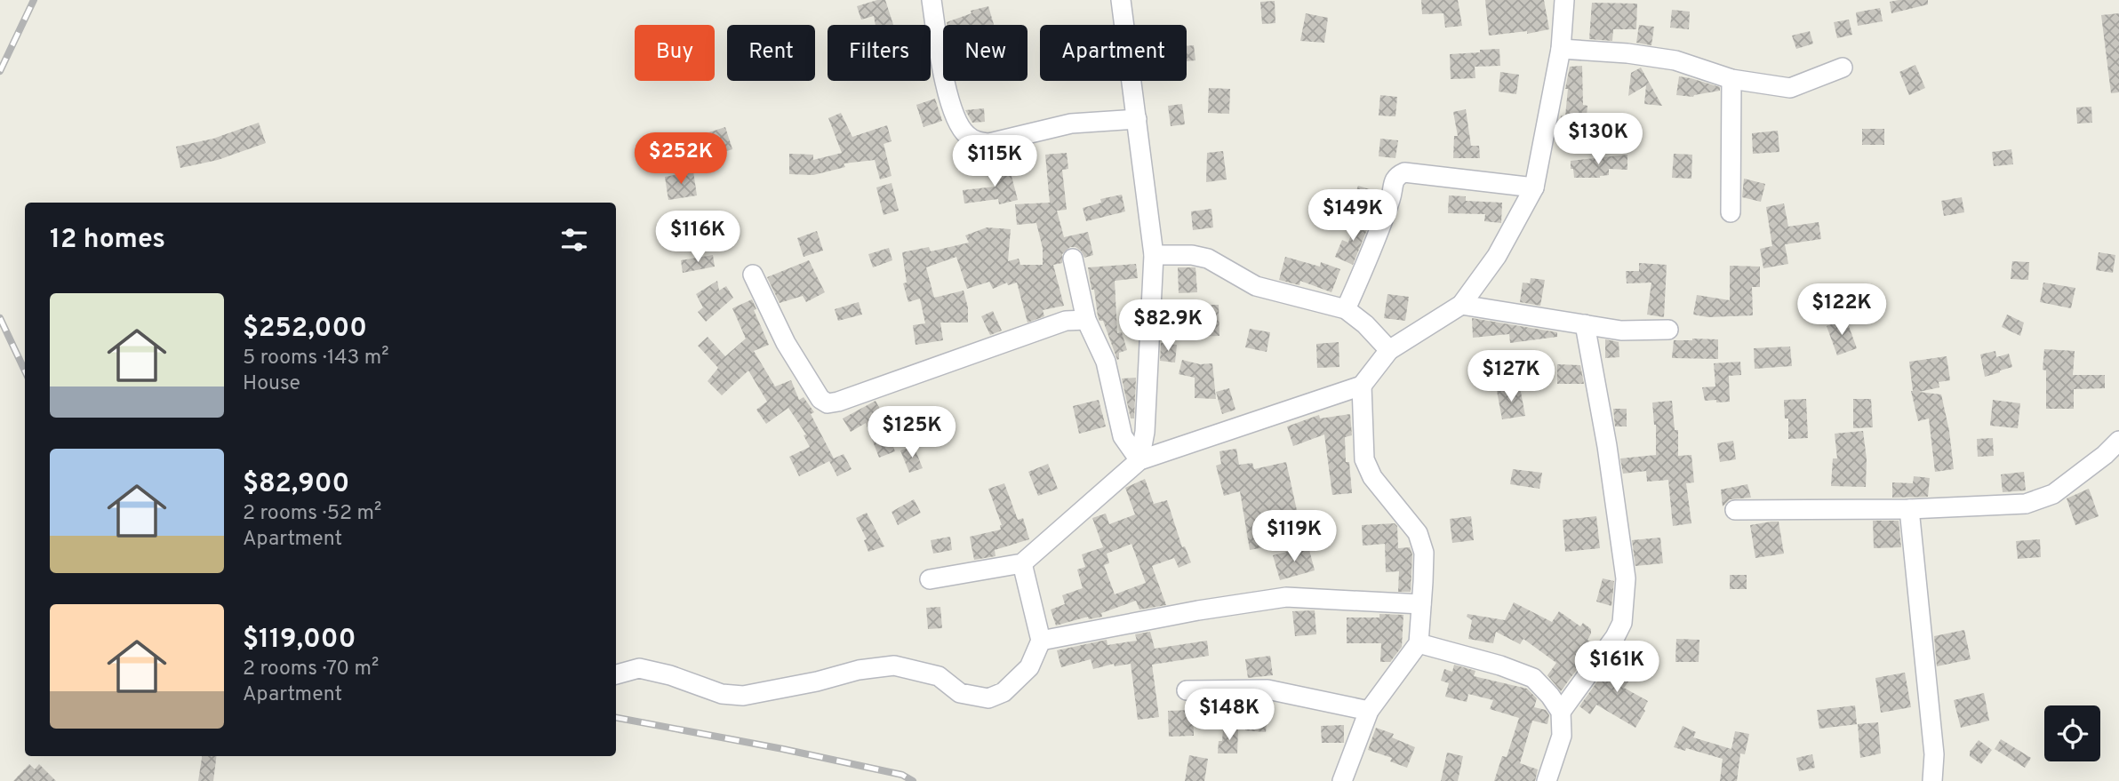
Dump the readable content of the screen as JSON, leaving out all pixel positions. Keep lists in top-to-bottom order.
{
  "page": {
    "chip": [
      "Buy",
      "Rent",
      "Filters",
      "New",
      "Apartment"
    ],
    "price": [
      "$130K",
      "$252K",
      "$115K",
      "$149K",
      "$116K",
      "$122K",
      "$82.9K",
      "$127K",
      "$125K",
      "$119K",
      "$161K",
      "$148K"
    ],
    "heading": "12 homes",
    "list": [
      {
        "name": "$252,000",
        "note": "5 rooms · 143 m² · House"
      },
      {
        "name": "$82,900",
        "note": "2 rooms · 52 m² · Apartment"
      },
      {
        "name": "$119,000",
        "note": "2 rooms · 70 m² · Apartment"
      }
    ]
  }
}
